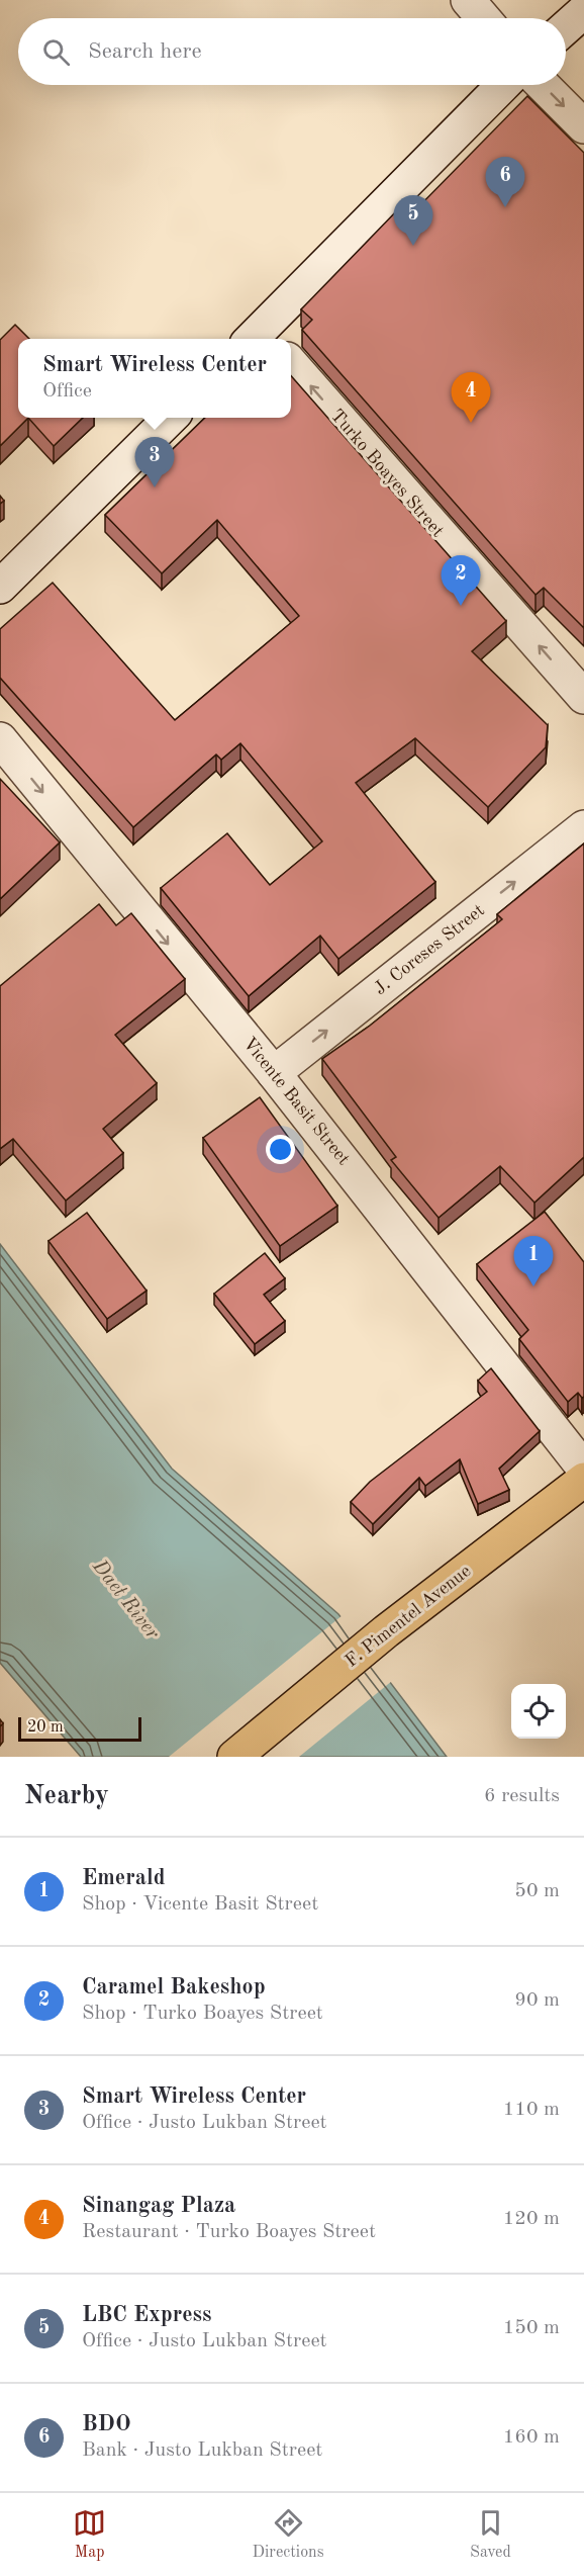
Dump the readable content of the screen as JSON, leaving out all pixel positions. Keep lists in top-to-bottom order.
{
  "streets": {
    "main road": ["F. Pimentel Avenue"],
    "street": ["Turko Boayes Street", "J. Coreses Street", "Vicente Basit Street"]
  },
  "crossings": [
    ["J. Coreses Street", "Vicente Basit Street"]
  ],
  "one_way": ["Turko Boayes Street", "J. Coreses Street", "Vicente Basit Street"],
  "water": ["Daet River"],
  "scale_bar": "20 m",
  "page": {
    "search": "Search here",
    "pins": [
      "6",
      "5",
      "4",
      "3",
      "2",
      "1"
    ],
    "popup": ["Smart Wireless Center", "Office"],
    "scale": "20 m",
    "heading": ["Nearby", "6 results"],
    "list": [
      {
        "mark": "1",
        "name": "Emerald",
        "note": "Shop · Vicente Basit Street",
        "value": "50 m"
      },
      {
        "mark": "2",
        "name": "Caramel Bakeshop",
        "note": "Shop · Turko Boayes Street",
        "value": "90 m"
      },
      {
        "mark": "3",
        "name": "Smart Wireless Center",
        "note": "Office · Justo Lukban Street",
        "value": "110 m"
      },
      {
        "mark": "4",
        "name": "Sinangag Plaza",
        "note": "Restaurant · Turko Boayes Street",
        "value": "120 m"
      },
      {
        "mark": "5",
        "name": "LBC Express",
        "note": "Office · Justo Lukban Street",
        "value": "150 m"
      },
      {
        "mark": "6",
        "name": "BDO",
        "note": "Bank · Justo Lukban Street",
        "value": "160 m"
      }
    ],
    "nav": ["Map", "Directions", "Saved"]
  }
}
